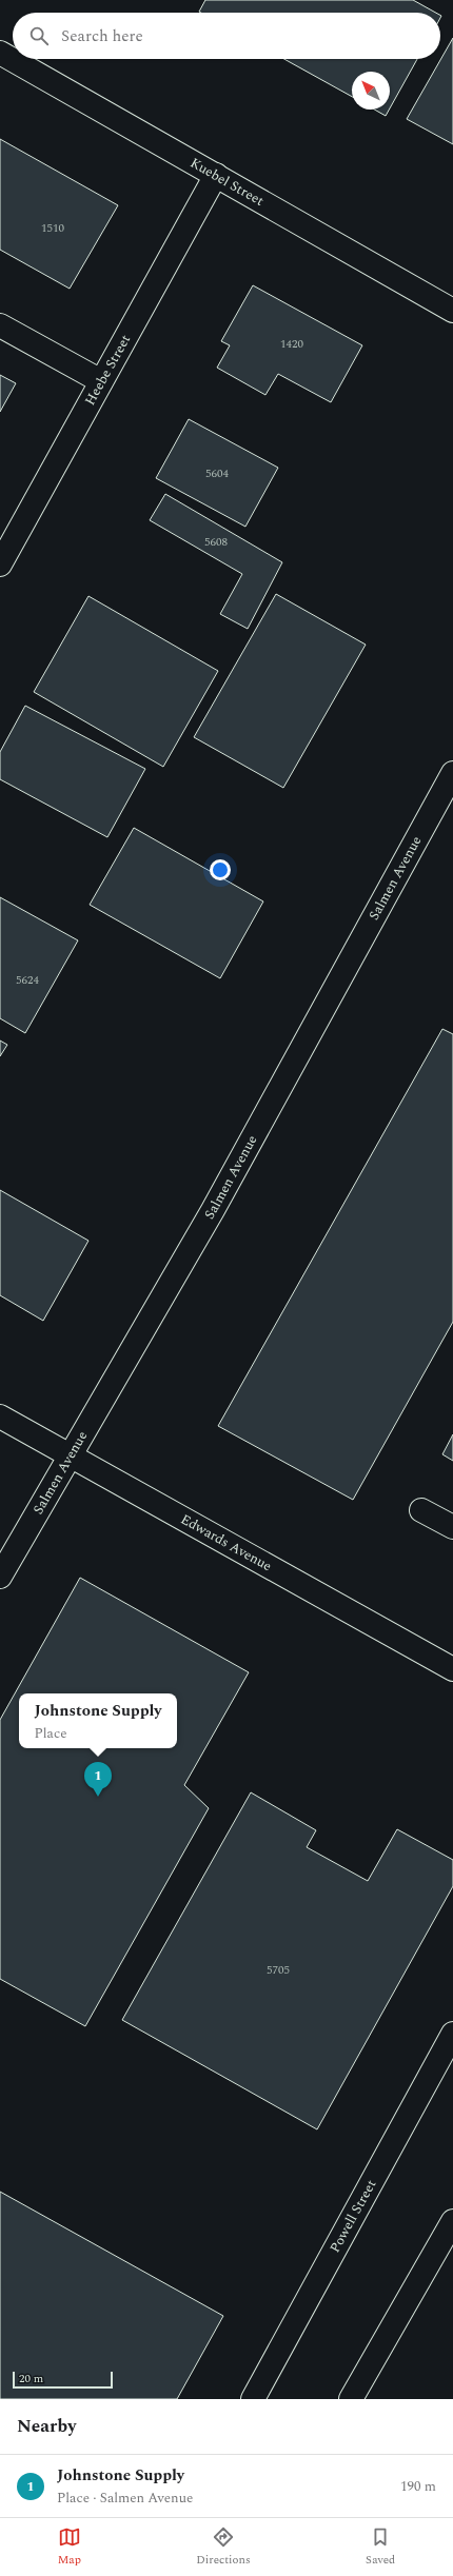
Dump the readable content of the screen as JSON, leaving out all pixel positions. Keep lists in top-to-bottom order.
{
  "streets": {
    "street": [
      "Kuebel Street",
      "Heebe Street",
      "Salmen Avenue",
      "Edwards Avenue",
      "Powell Street"
    ]
  },
  "crossings": [
    ["Kuebel Street", "Heebe Street"],
    ["Salmen Avenue", "Edwards Avenue"]
  ],
  "house_numbers": [
    "1510",
    "1420",
    "5604",
    "5608",
    "5624",
    "5705"
  ],
  "scale_bar": "20 m",
  "north": "top left",
  "page": {
    "search": "Search here",
    "popup": ["Johnstone Supply", "Place"],
    "pins": "1",
    "scale": "20 m",
    "heading": "Nearby",
    "list": [
      {
        "mark": "1",
        "name": "Johnstone Supply",
        "note": "Place · Salmen Avenue",
        "value": "190 m"
      }
    ],
    "nav": ["Map", "Directions", "Saved"]
  }
}
